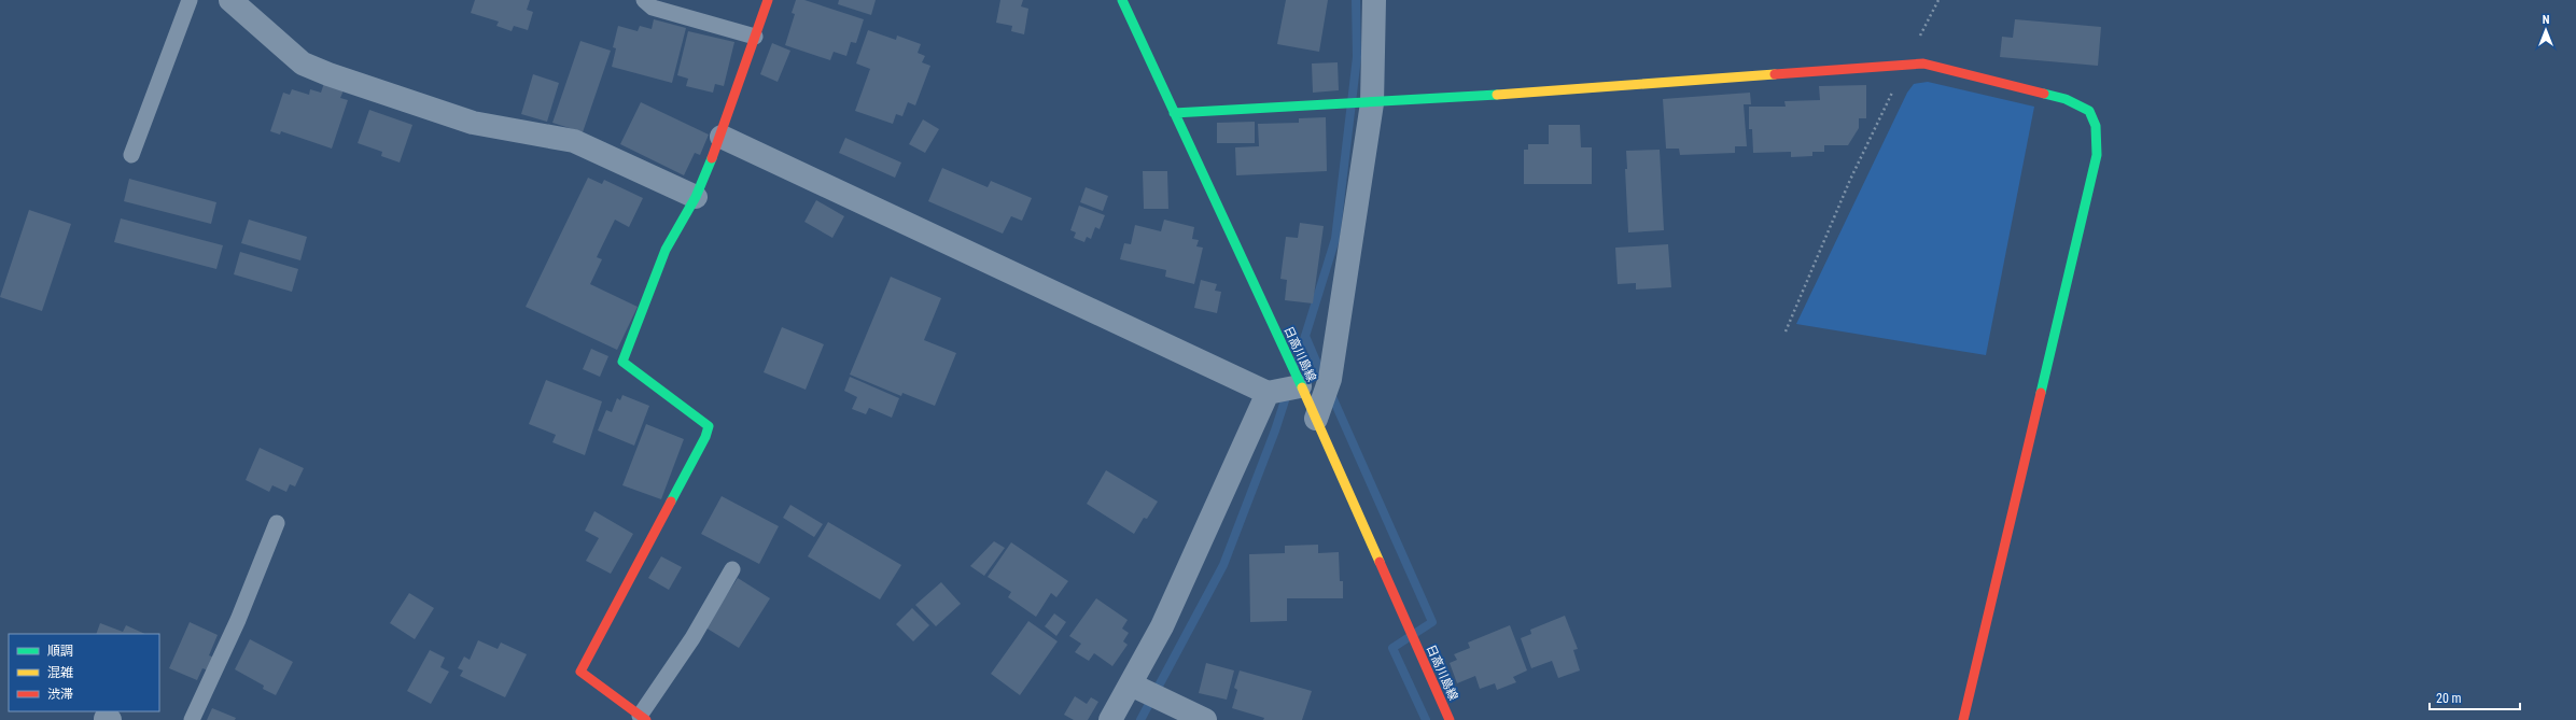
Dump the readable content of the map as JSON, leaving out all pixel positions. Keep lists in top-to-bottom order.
{
  "streets": {
    "street": ["日高川島線"]
  },
  "legend": ["順調", "混雑", "渋滞"],
  "scale_bar": "20 m",
  "north": "top"
}
